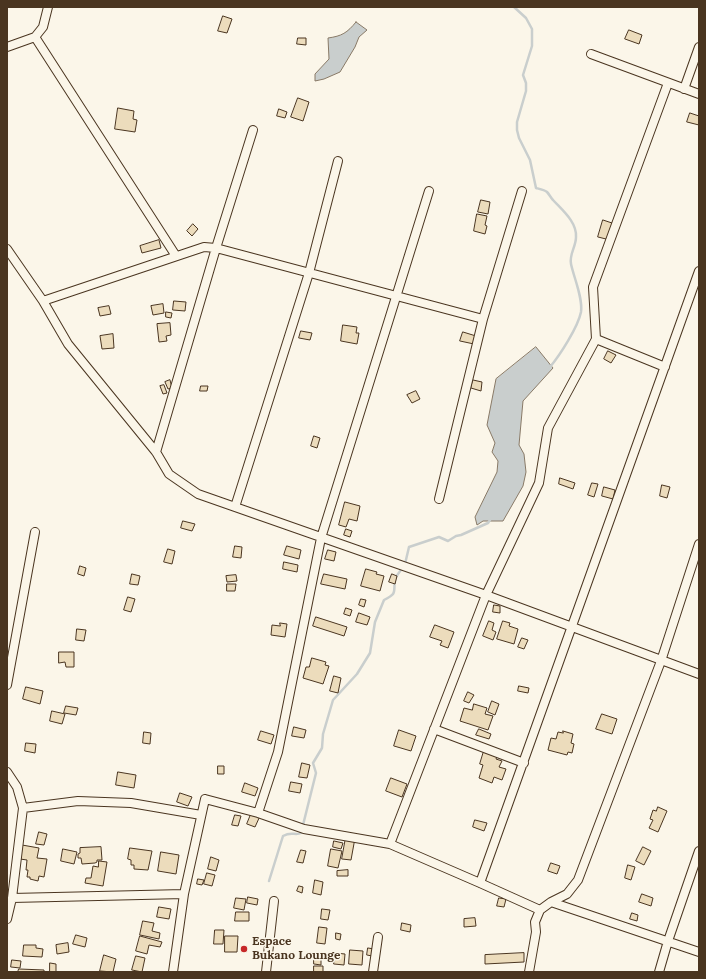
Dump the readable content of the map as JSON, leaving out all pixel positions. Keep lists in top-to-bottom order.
{
  "places": ["Espace Bukano Lounge"]
}
